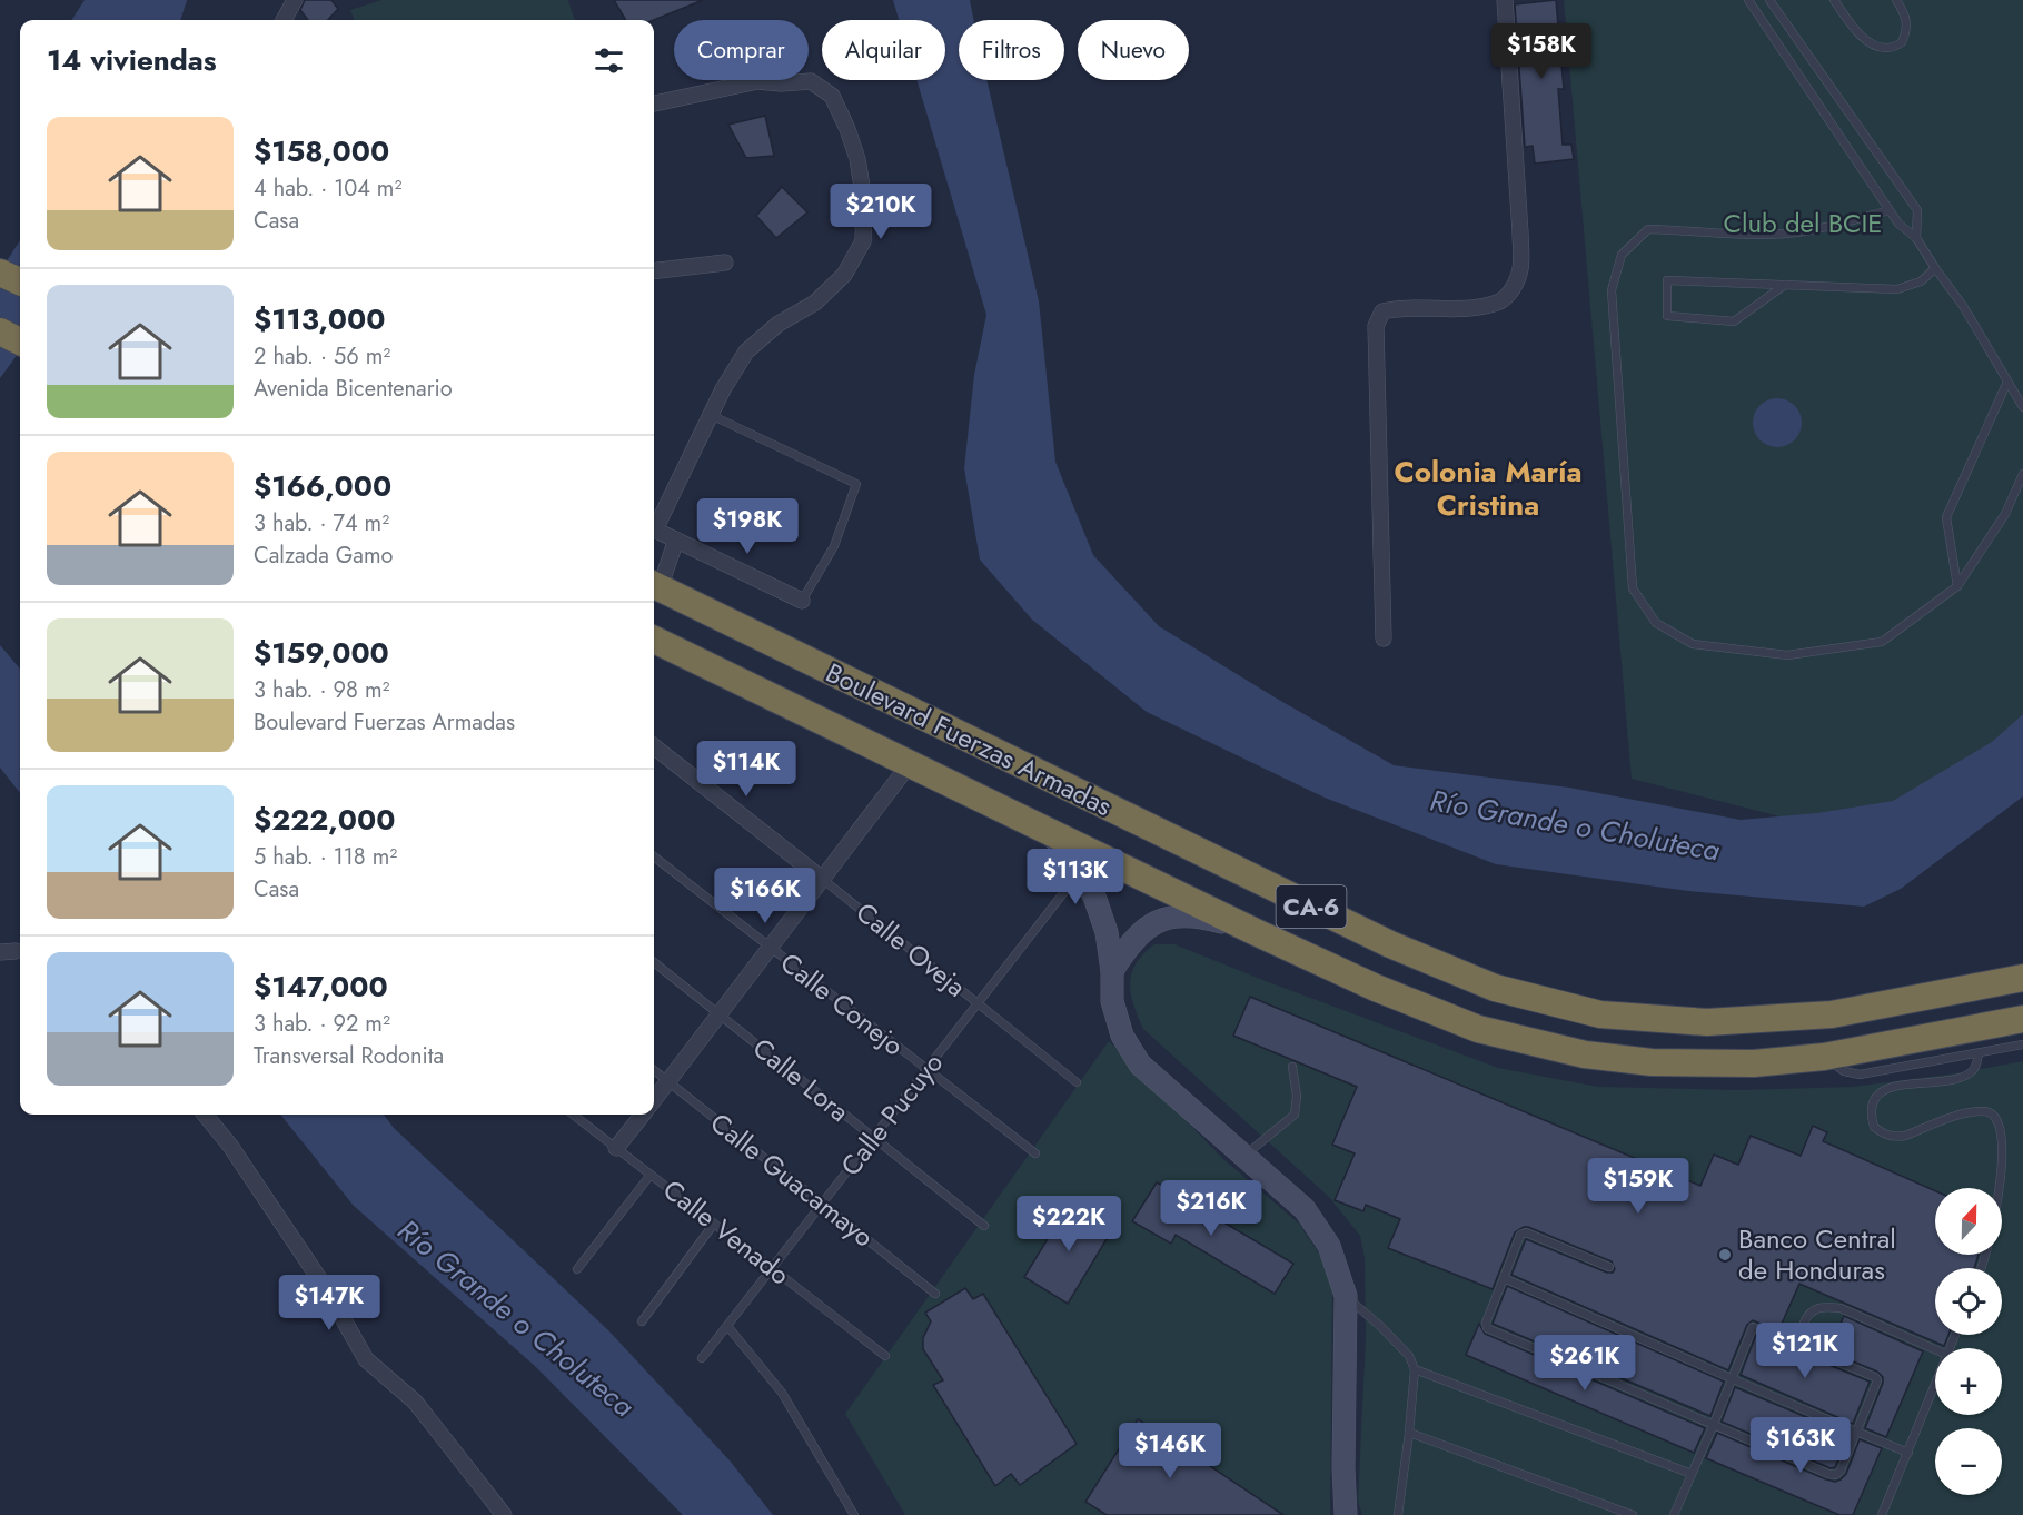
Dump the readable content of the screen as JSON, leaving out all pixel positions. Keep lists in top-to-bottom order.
{
  "streets": {
    "highway": ["Boulevard Fuerzas Armadas", "CA-6"],
    "street": ["Calle Oveja"],
    "lane": [
      "Calle Conejo",
      "Calle Lora",
      "Calle Pucuyo",
      "Calle Guacamayo",
      "Calle Venado"
    ]
  },
  "crossings": [
    ["Calle Oveja", "Calle Pucuyo"],
    ["Calle Conejo", "Calle Pucuyo"],
    ["Calle Lora", "Calle Pucuyo"],
    ["Calle Pucuyo", "Calle Guacamayo"],
    ["Calle Pucuyo", "Calle Venado"]
  ],
  "districts": ["Colonia María Cristina"],
  "water": ["Río Grande o Choluteca"],
  "parks": ["Club del BCIE"],
  "places": ["Banco Central de Honduras"],
  "north": "top",
  "page": {
    "chip": [
      "Comprar",
      "Alquilar",
      "Filtros",
      "Nuevo"
    ],
    "heading": "14 viviendas",
    "price": [
      "$158K",
      "$210K",
      "$198K",
      "$114K",
      "$113K",
      "$166K",
      "$159K",
      "$216K",
      "$222K",
      "$147K",
      "$121K",
      "$261K",
      "$163K",
      "$146K"
    ],
    "list": [
      {
        "name": "$158,000",
        "note": "4 hab. · 104 m² · Casa"
      },
      {
        "name": "$113,000",
        "note": "2 hab. · 56 m² · Avenida Bicentenario"
      },
      {
        "name": "$166,000",
        "note": "3 hab. · 74 m² · Calzada Gamo"
      },
      {
        "name": "$159,000",
        "note": "3 hab. · 98 m² · Boulevard Fuerzas Armadas"
      },
      {
        "name": "$222,000",
        "note": "5 hab. · 118 m² · Casa"
      },
      {
        "name": "$147,000",
        "note": "3 hab. · 92 m² · Transversal Rodonita"
      }
    ],
    "map_buttons": ["+", "−"]
  }
}
